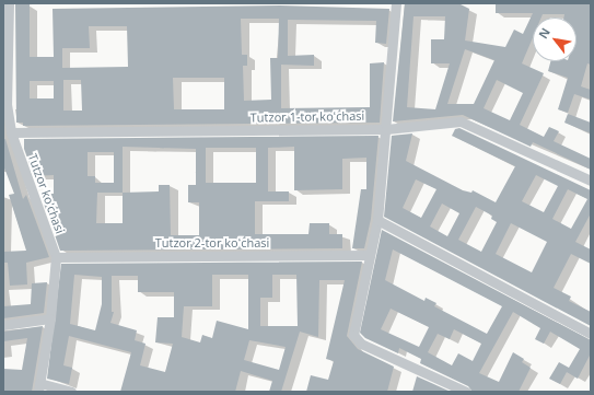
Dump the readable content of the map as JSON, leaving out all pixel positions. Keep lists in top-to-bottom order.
{
  "streets": {
    "street": ["Tutzor 1-tor koʻchasi", "Tutzor koʻchasi", "Tutzor 2-tor koʻchasi"]
  },
  "crossings": [
    ["Tutzor 1-tor koʻchasi", "Tutzor koʻchasi"],
    ["Tutzor koʻchasi", "Tutzor 2-tor koʻchasi"]
  ],
  "north": "top left"
}
